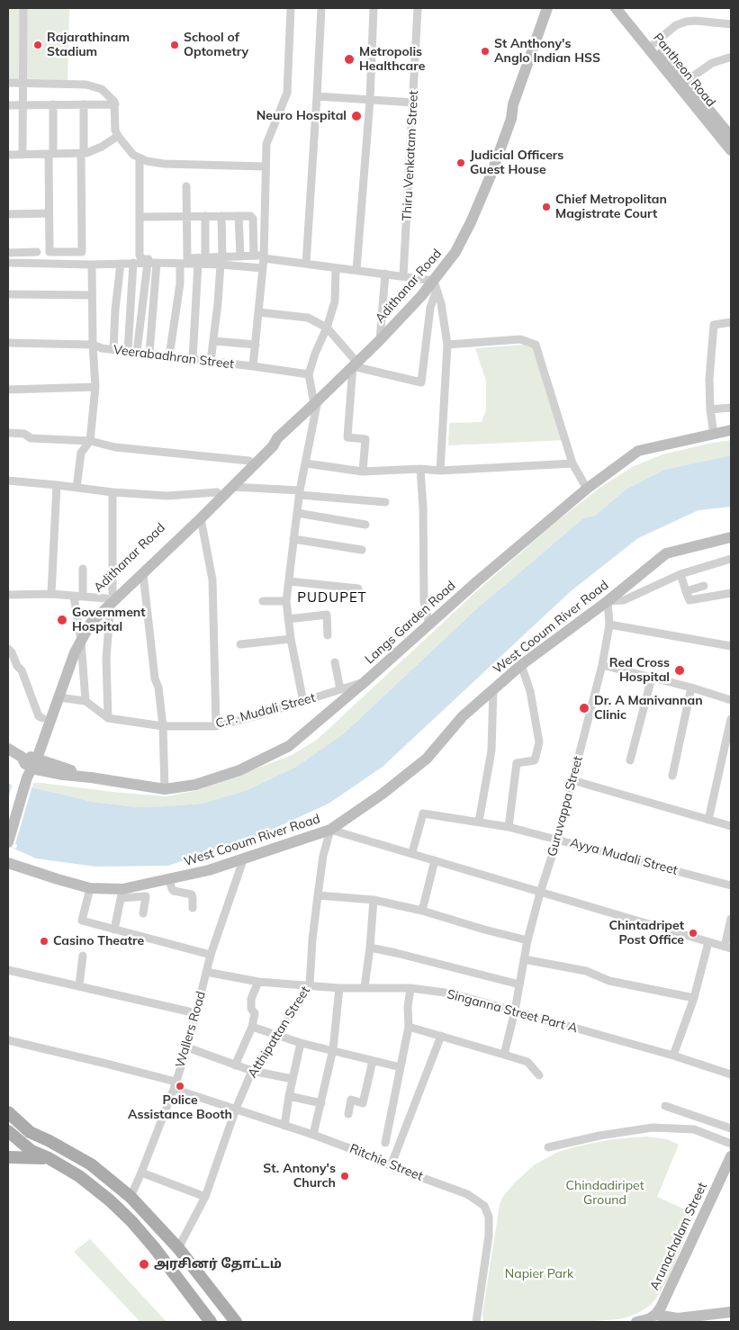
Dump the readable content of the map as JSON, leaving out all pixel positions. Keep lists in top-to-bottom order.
{
  "streets": {
    "main road": [
      "Pantheon Road",
      "Adithanar Road",
      "Langs Garden Road",
      "West Cooum River Road",
      "Arunachalam Street"
    ],
    "street": [
      "Thiru Venkatam Street",
      "Veerabadhran Street",
      "C.P. Mudali Street",
      "Guruvappa Street",
      "Ayya Mudali Street",
      "Singanna Street Part A",
      "Wallers Road",
      "Atthipattan Street",
      "Ritchie Street"
    ]
  },
  "crossings": [
    ["Adithanar Road", "Langs Garden Road"],
    ["Langs Garden Road", "C.P. Mudali Street"],
    ["West Cooum River Road", "Guruvappa Street"],
    ["West Cooum River Road", "Wallers Road"],
    ["West Cooum River Road", "Atthipattan Street"],
    ["Guruvappa Street", "Ayya Mudali Street"],
    ["Guruvappa Street", "Singanna Street Part A"],
    ["Singanna Street Part A", "Wallers Road"],
    ["Singanna Street Part A", "Atthipattan Street"],
    ["Wallers Road", "Ritchie Street"],
    ["Atthipattan Street", "Ritchie Street"]
  ],
  "districts": ["PUDUPET"],
  "parks": ["Chindadiripet Ground", "Napier Park"],
  "places": [
    "Rajarathinam Stadium",
    "School of Optometry",
    "St Anthony's Anglo Indian HSS",
    "Metropolis Healthcare",
    "Neuro Hospital",
    "Judicial Officers Guest House",
    "Chief Metropolitan Magistrate Court",
    "Government Hospital",
    "Red Cross Hospital",
    "Dr. A Manivannan Clinic",
    "Chintadripet Post Office",
    "Casino Theatre",
    "Police Assistance Booth",
    "St. Antony's Church",
    "அரசினர் தோட்டம்"
  ]
}
